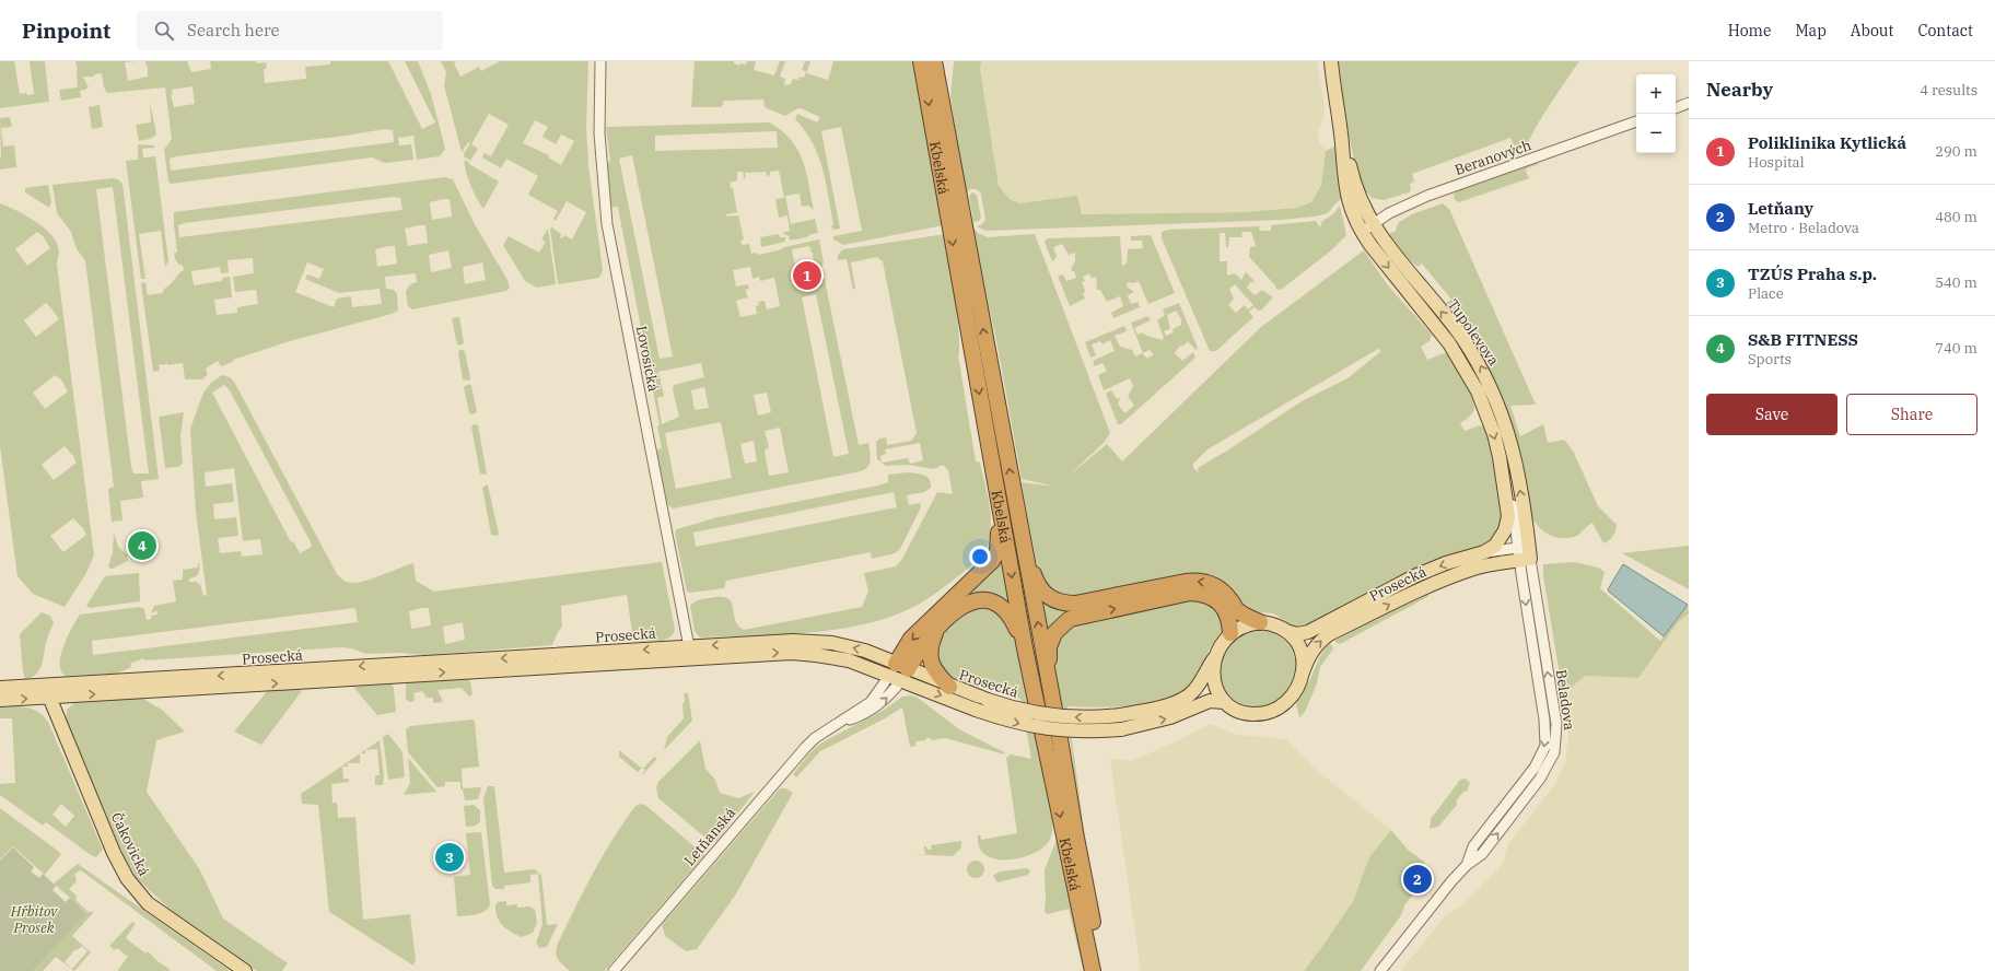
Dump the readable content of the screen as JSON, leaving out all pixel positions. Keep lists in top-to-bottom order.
{
  "streets": {
    "highway": ["Kbelská"],
    "main road": ["Tupolevova", "Prosecká", "Čakovická"],
    "street": [
      "Beranových",
      "Lovosická",
      "Beladova",
      "Letňanská"
    ]
  },
  "crossings": [
    ["Beranových", "Tupolevova"],
    ["Tupolevova", "Prosecká"],
    ["Tupolevova", "Beladova"],
    ["Lovosická", "Prosecká"],
    ["Prosecká", "Beladova"],
    ["Prosecká", "Letňanská"],
    ["Prosecká", "Čakovická"]
  ],
  "parks": ["Hřbitov Prosek"],
  "page": {
    "header": "Pinpoint",
    "search": "Search here",
    "nav": [
      "Home",
      "Map",
      "About",
      "Contact"
    ],
    "heading": ["Nearby", "4 results"],
    "map_buttons": ["+", "−"],
    "list": [
      {
        "mark": "1",
        "name": "Poliklinika Kytlická",
        "note": "Hospital",
        "value": "290 m"
      },
      {
        "mark": "2",
        "name": "Letňany",
        "note": "Metro · Beladova",
        "value": "480 m"
      },
      {
        "mark": "3",
        "name": "TZÚS Praha s.p.",
        "note": "Place",
        "value": "540 m"
      },
      {
        "mark": "4",
        "name": "S&B FITNESS",
        "note": "Sports",
        "value": "740 m"
      }
    ],
    "pins": [
      "1",
      "4",
      "3",
      "2"
    ],
    "buttons": ["Save", "Share"]
  }
}
